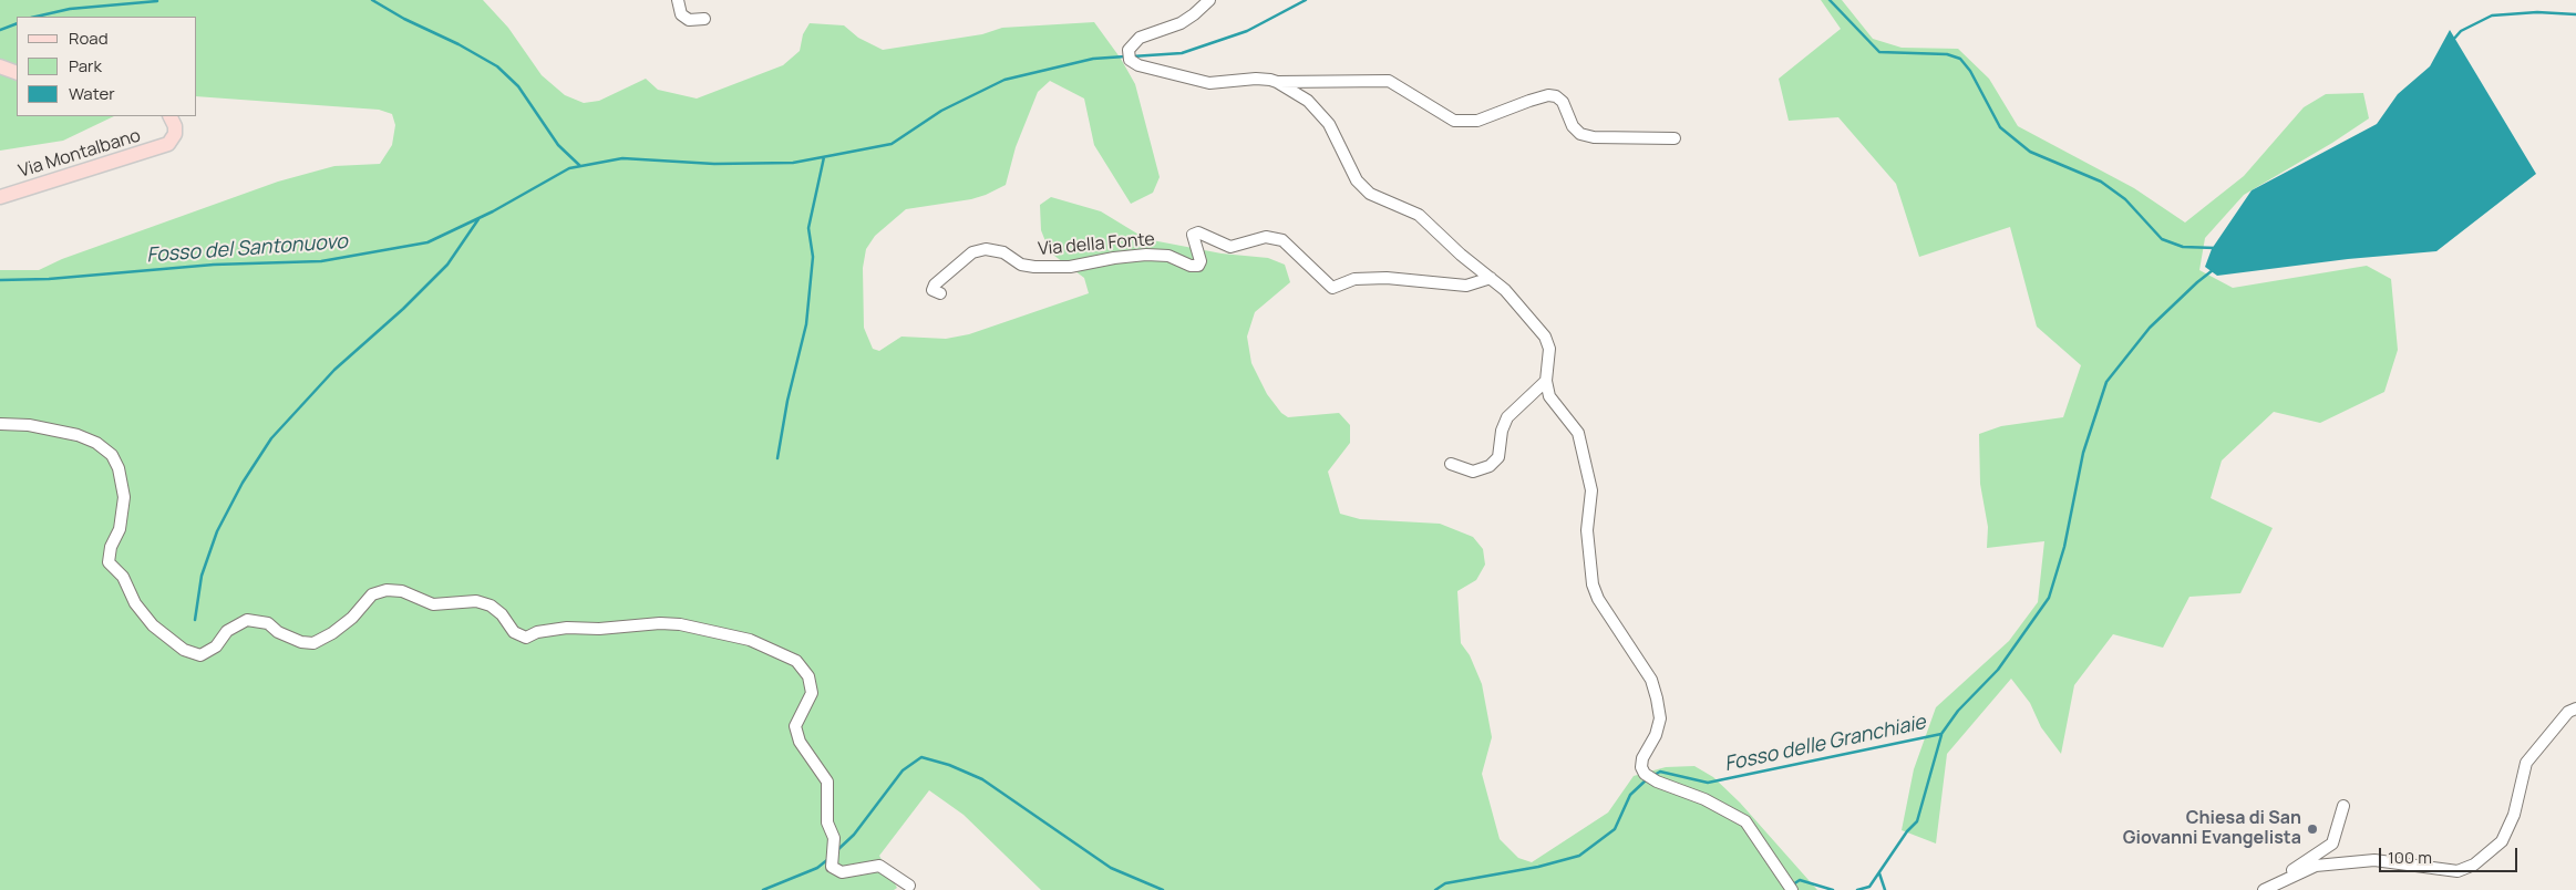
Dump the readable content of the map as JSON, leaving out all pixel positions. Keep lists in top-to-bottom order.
{
  "streets": {
    "main road": ["Via Montalbano"],
    "street": ["Via della Fonte"]
  },
  "water": ["Fosso del Santonuovo", "Fosso delle Granchiaie"],
  "places": ["Chiesa di San Giovanni Evangelista"],
  "legend": ["Road", "Park", "Water"],
  "scale_bar": "100 m"
}
